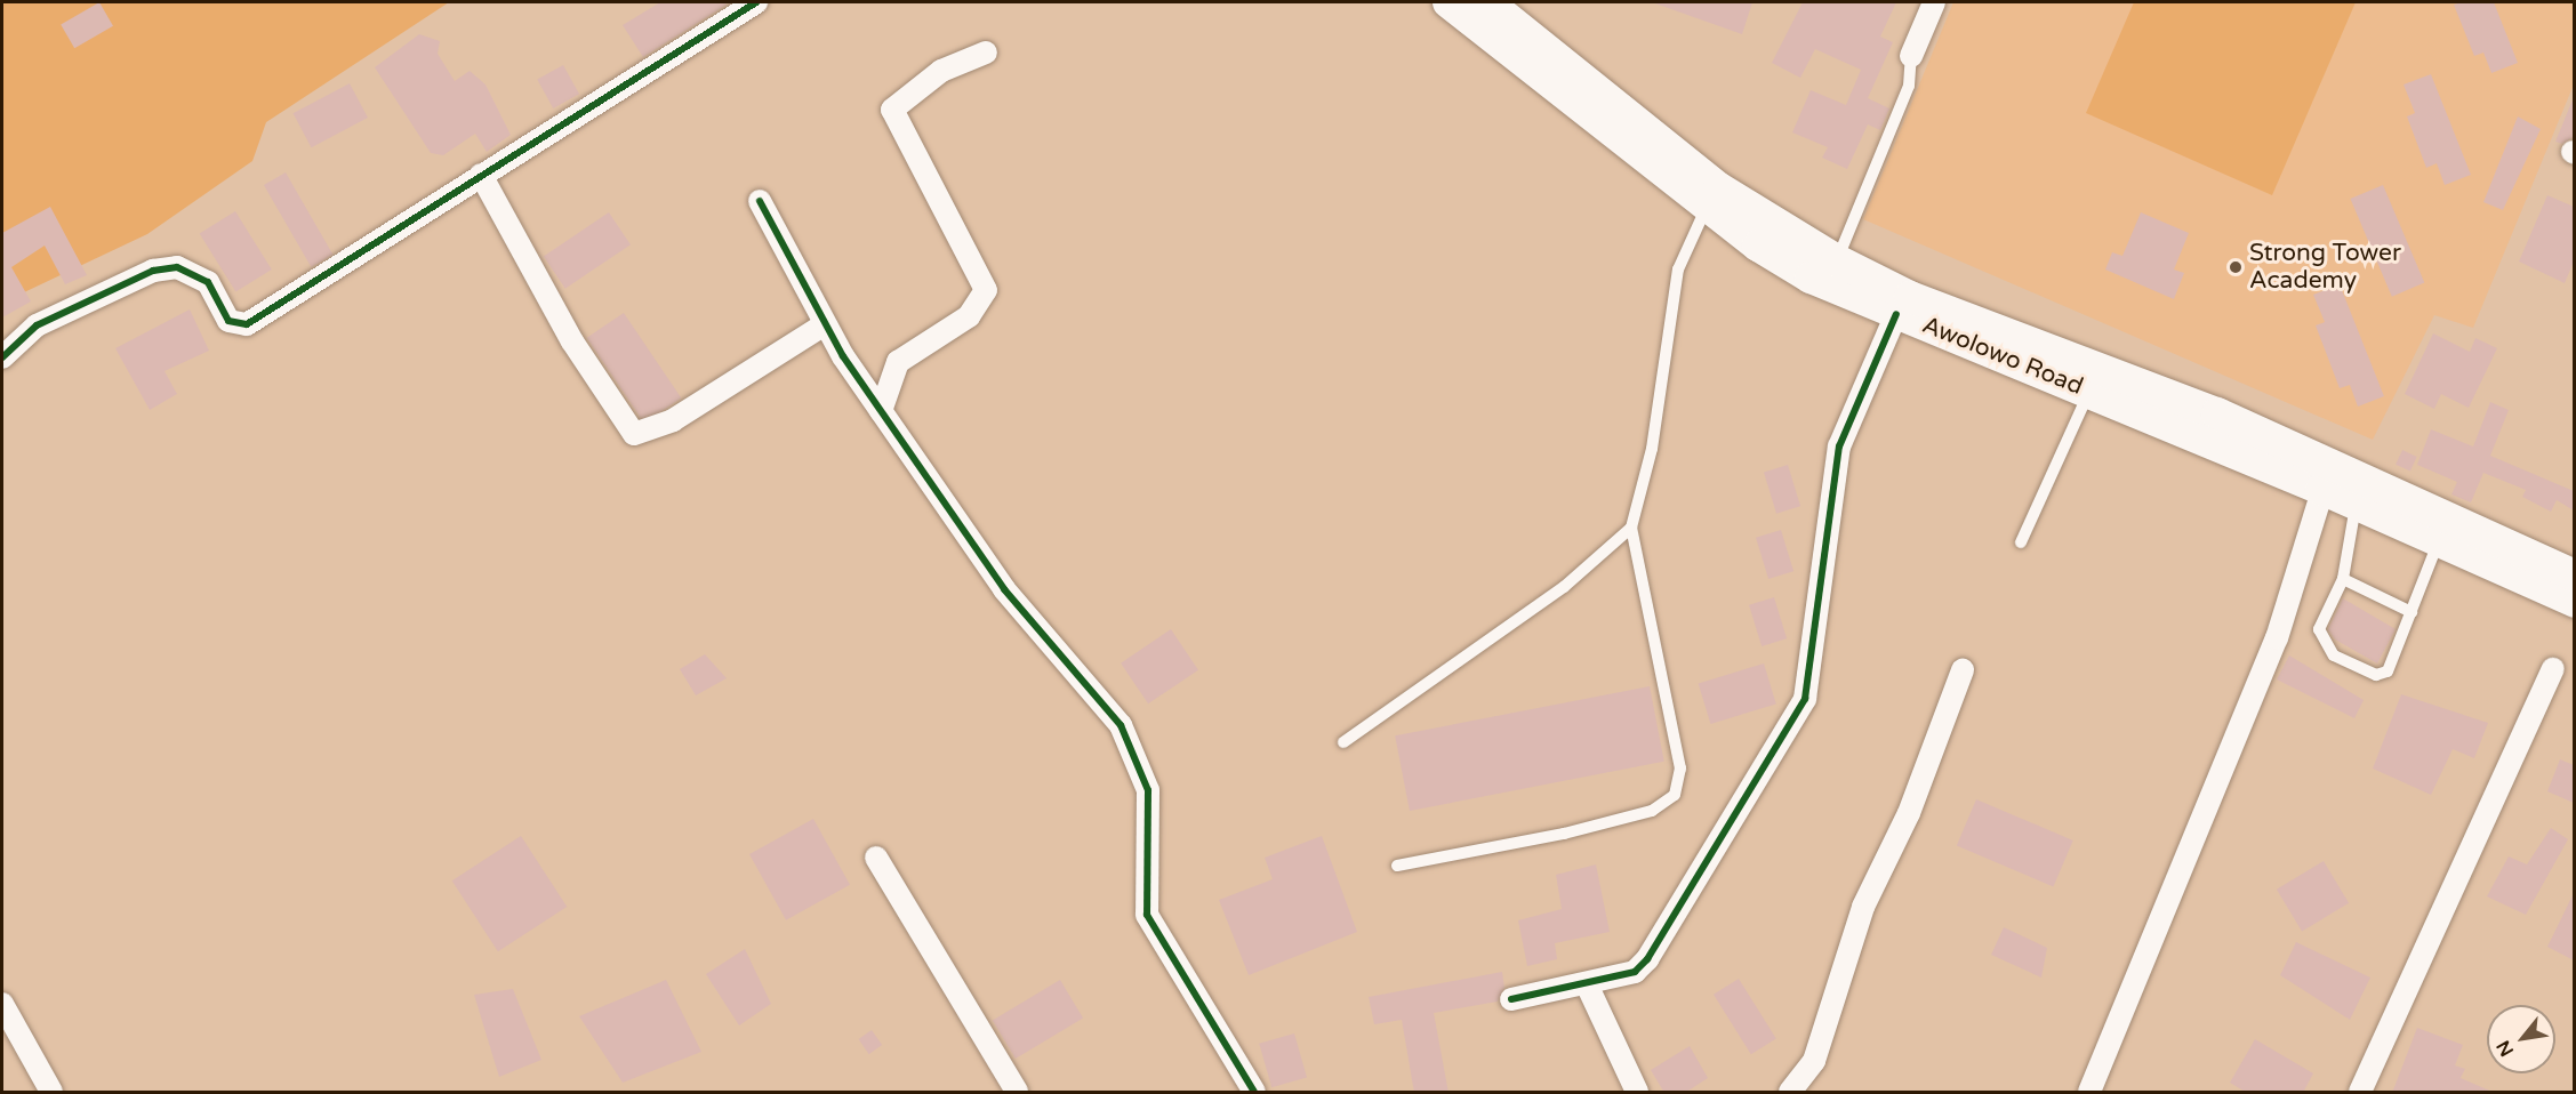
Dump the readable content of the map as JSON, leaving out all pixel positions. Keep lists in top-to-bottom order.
{
  "streets": {
    "main road": ["Awolowo Road"]
  },
  "places": ["Strong Tower Academy"],
  "north": "bottom left"
}
